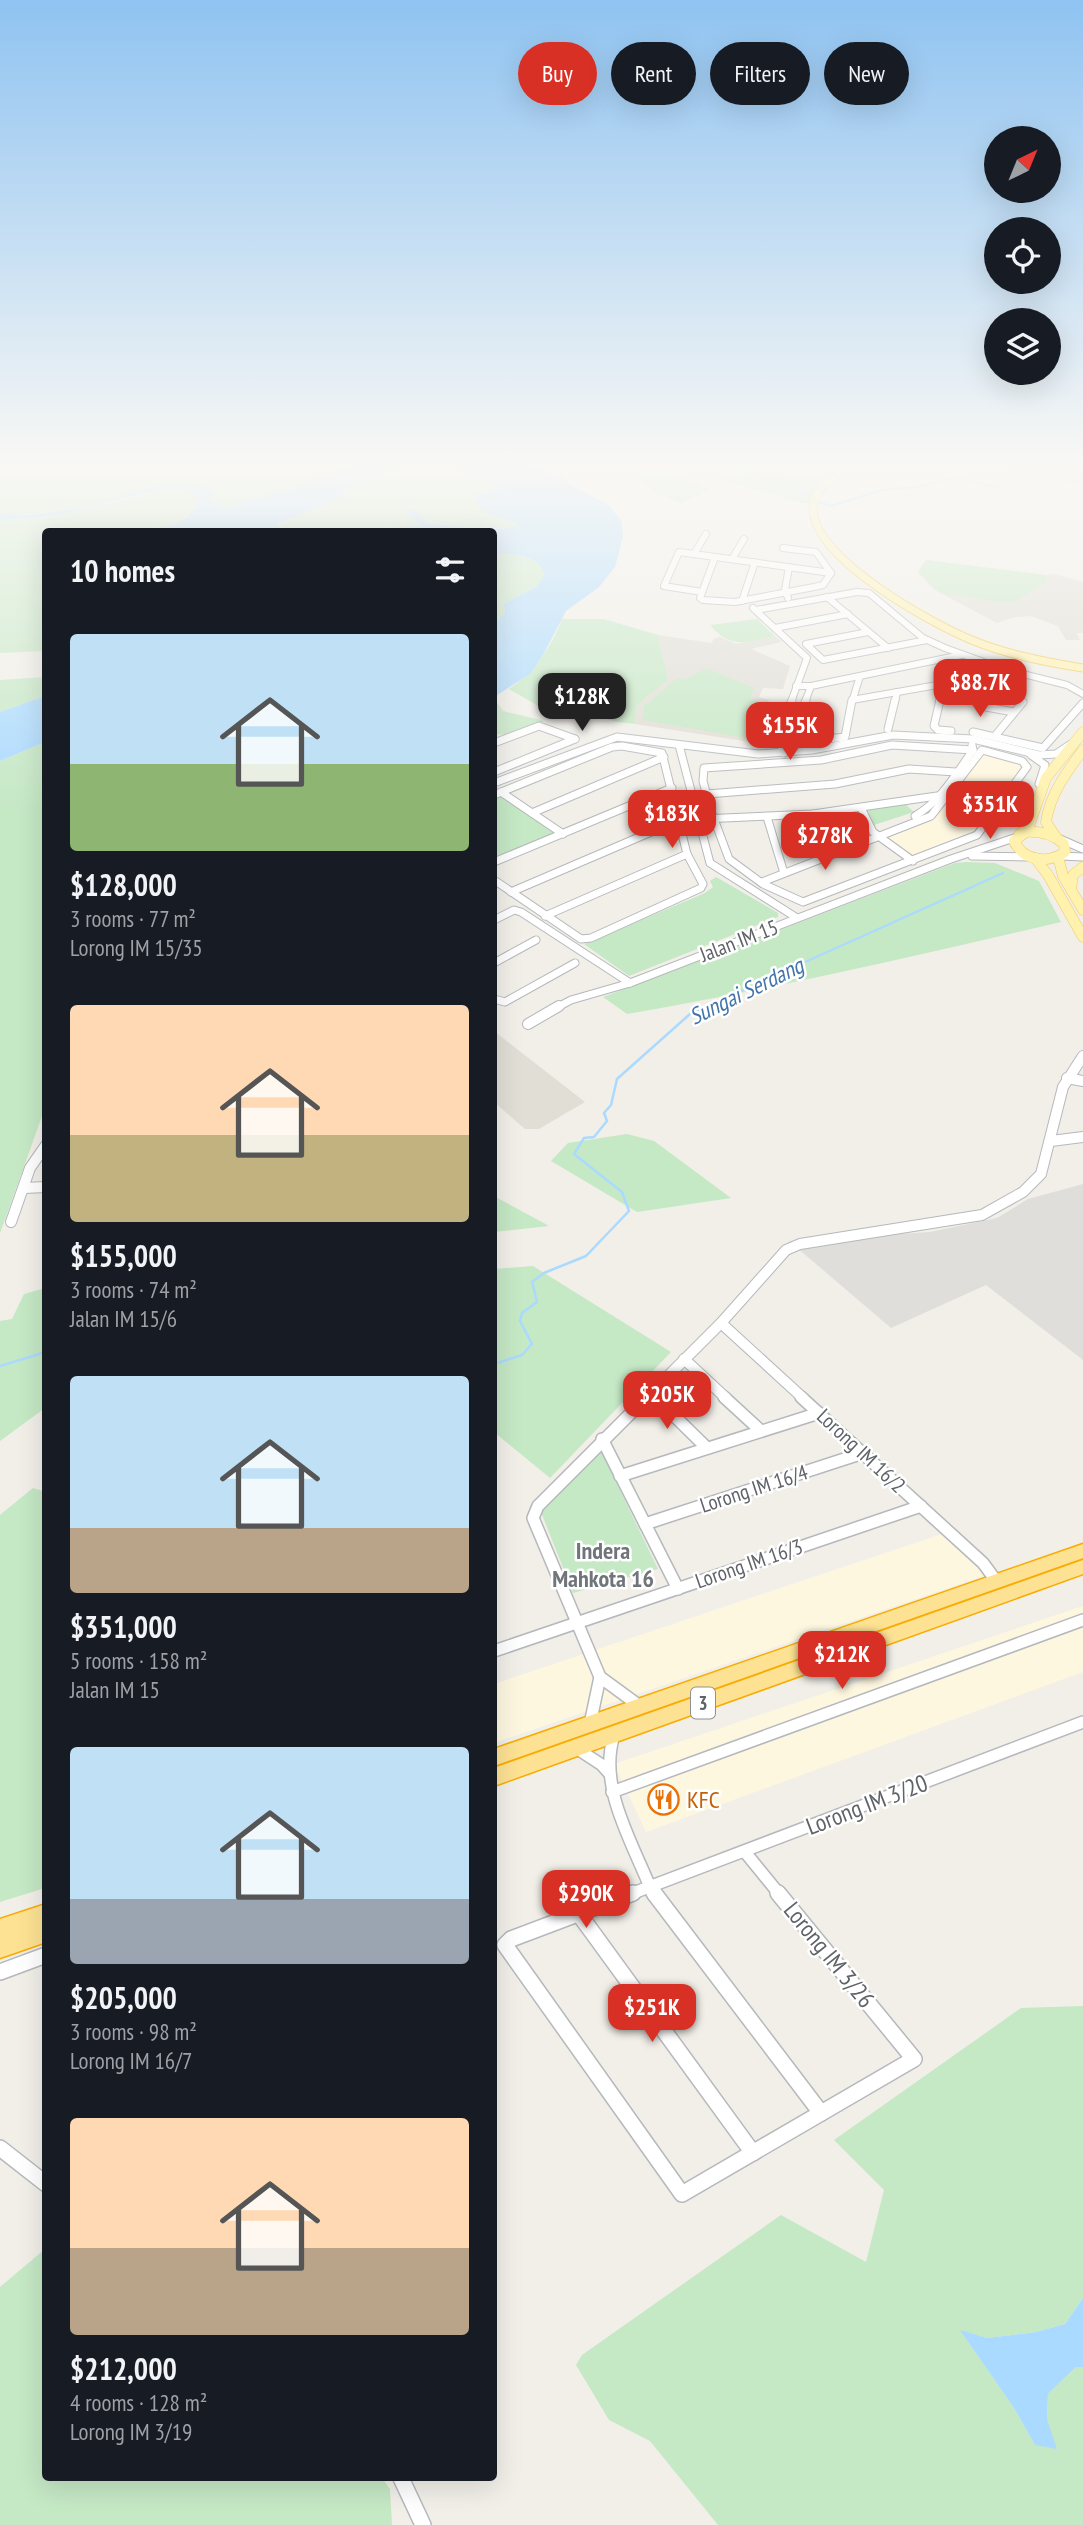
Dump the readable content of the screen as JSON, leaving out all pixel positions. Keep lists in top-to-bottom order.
{
  "streets": {
    "highway": ["3"],
    "street": [
      "Jalan IM 15",
      "Lorong IM 16/2",
      "Lorong IM 16/4",
      "Lorong IM 16/3",
      "Lorong IM 3/20",
      "Lorong IM 3/26"
    ]
  },
  "crossings": [
    ["Lorong IM 16/2", "Lorong IM 16/4"],
    ["Lorong IM 16/2", "Lorong IM 16/3"],
    ["Lorong IM 16/2", "3"],
    ["Lorong IM 3/20", "Lorong IM 3/26"]
  ],
  "districts": ["Indera Mahkota 16"],
  "water": ["Sungai Serdang"],
  "places": {
    "restaurant": ["KFC"]
  },
  "north": "top right",
  "page": {
    "chip": [
      "Buy",
      "Rent",
      "Filters",
      "New"
    ],
    "heading": "10 homes",
    "list": [
      {
        "name": "$128,000",
        "note": "3 rooms · 77 m² · Lorong IM 15/35"
      },
      {
        "name": "$155,000",
        "note": "3 rooms · 74 m² · Jalan IM 15/6"
      },
      {
        "name": "$351,000",
        "note": "5 rooms · 158 m² · Jalan IM 15"
      },
      {
        "name": "$205,000",
        "note": "3 rooms · 98 m² · Lorong IM 16/7"
      },
      {
        "name": "$212,000",
        "note": "4 rooms · 128 m² · Lorong IM 3/19"
      }
    ],
    "price": [
      "$88.7K",
      "$128K",
      "$155K",
      "$351K",
      "$183K",
      "$278K",
      "$205K",
      "$212K",
      "$290K",
      "$251K"
    ]
  }
}
